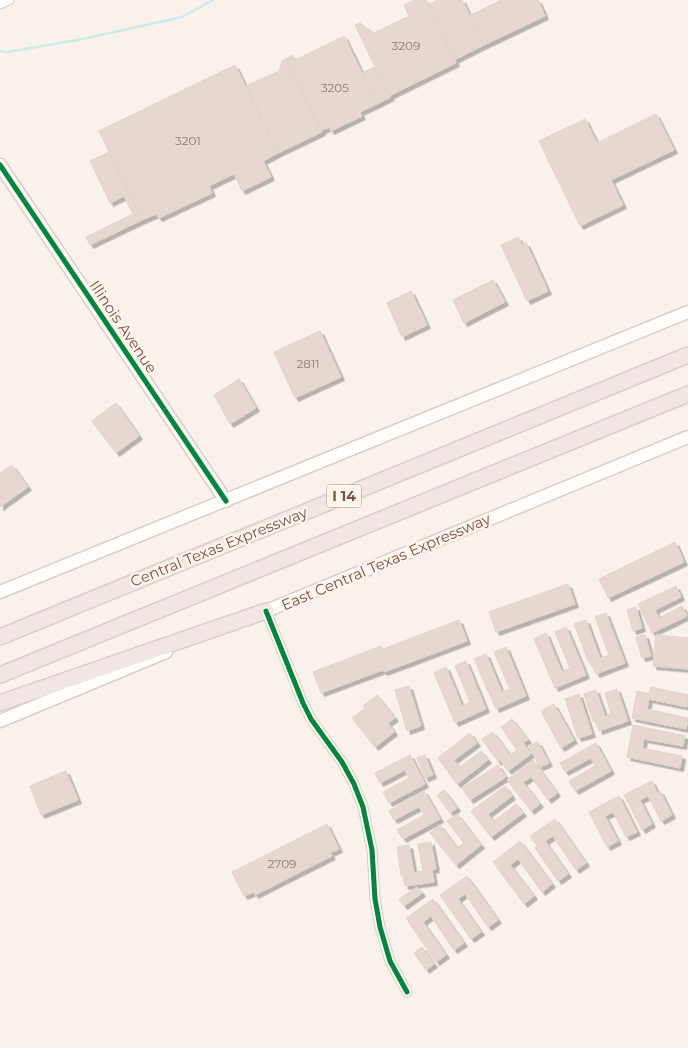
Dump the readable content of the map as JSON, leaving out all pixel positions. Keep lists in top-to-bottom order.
{
  "streets": {
    "highway": ["I 14", "Central Texas Expressway"],
    "main road": ["Illinois Avenue", "East Central Texas Expressway"]
  },
  "house_numbers": [
    "3209",
    "3205",
    "3201",
    "2811",
    "2709"
  ]
}
